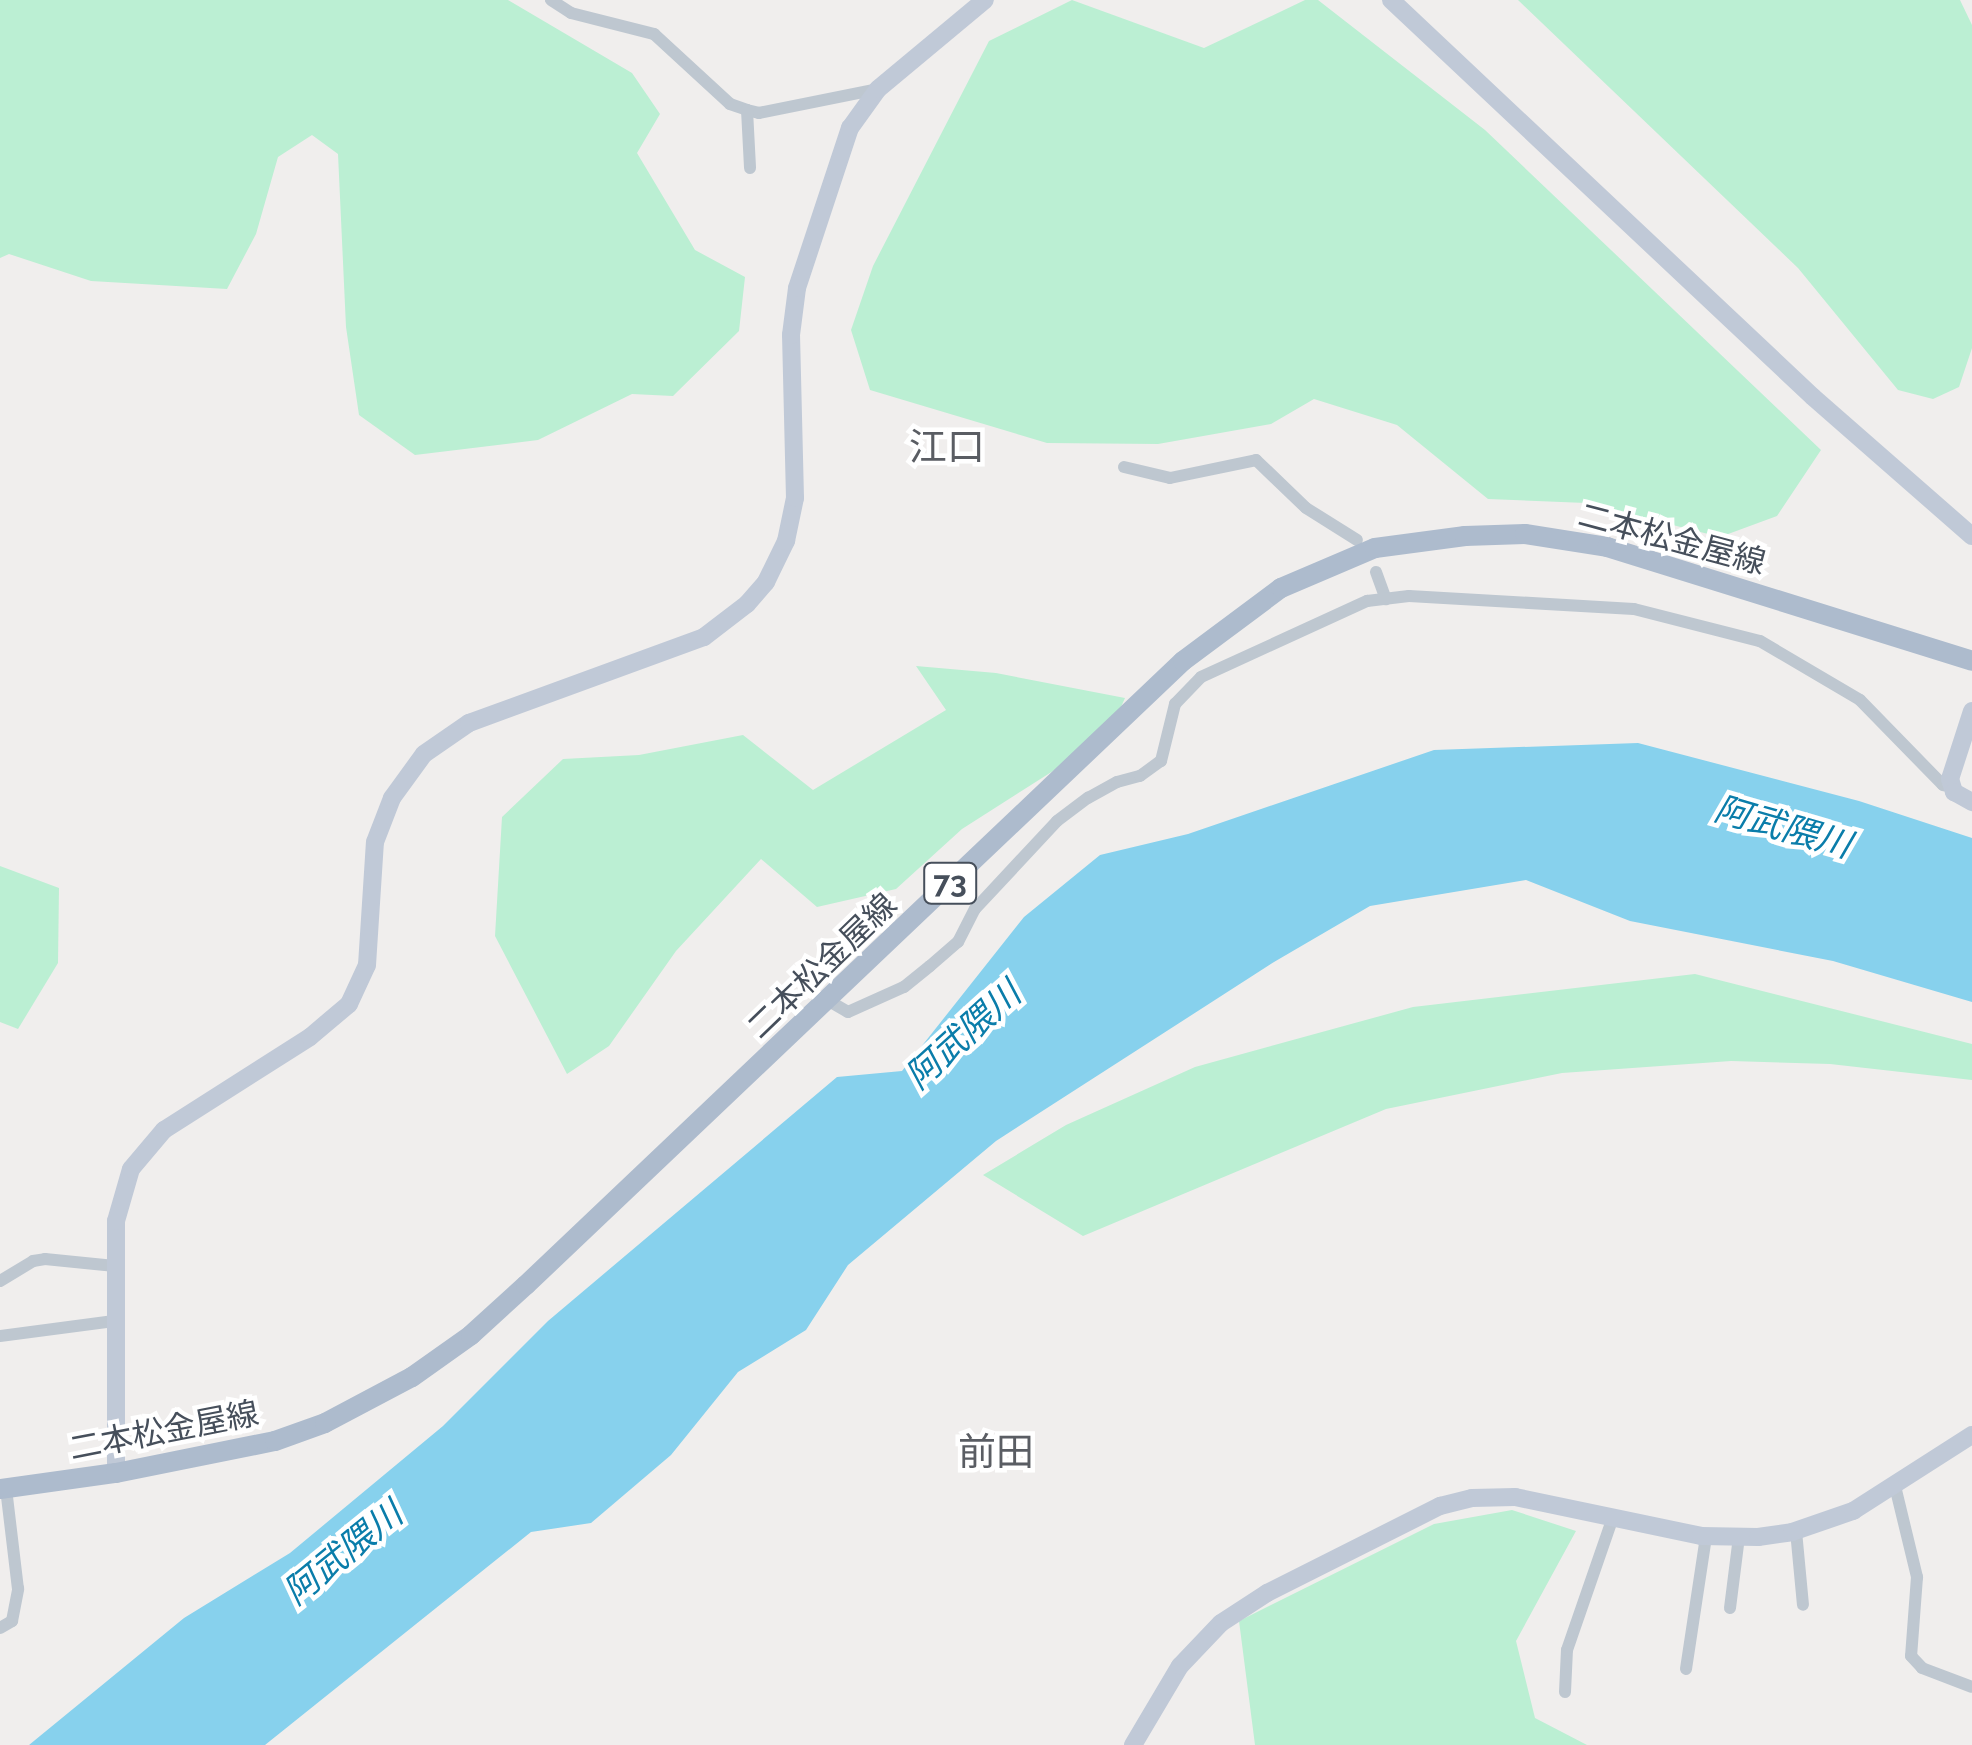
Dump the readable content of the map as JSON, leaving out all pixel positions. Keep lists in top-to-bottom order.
{
  "streets": {
    "main road": ["二本松金屋線", "73"]
  },
  "districts": ["江口", "前田"],
  "water": ["阿武隈川"]
}
